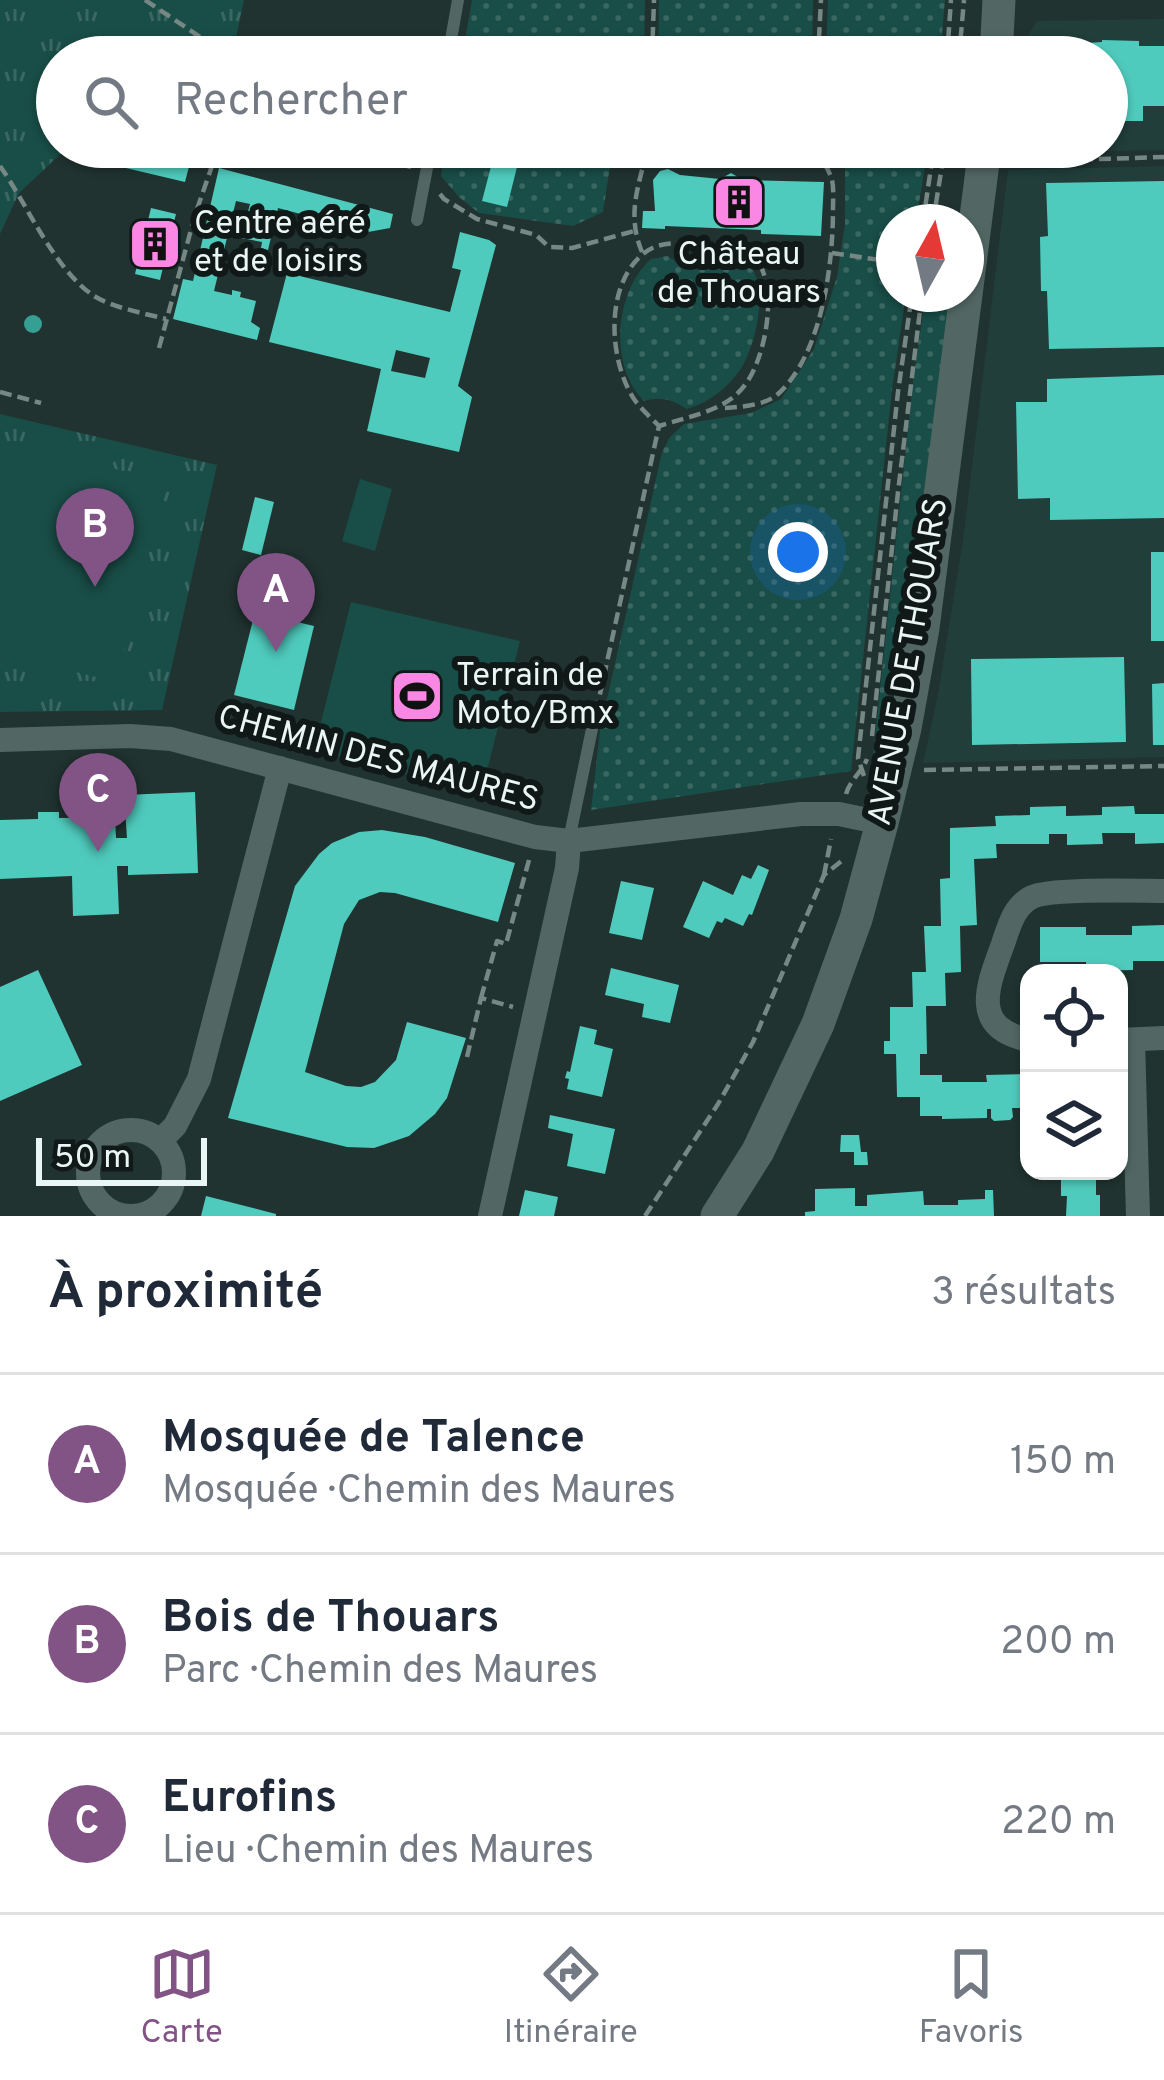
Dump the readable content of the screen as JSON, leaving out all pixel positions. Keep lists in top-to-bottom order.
{
  "streets": {
    "street": ["AVENUE DE THOUARS", "CHEMIN DES MAURES"]
  },
  "crossings": [
    ["AVENUE DE THOUARS", "CHEMIN DES MAURES"]
  ],
  "places": {
    "building": ["Château de Thouars", "Centre aéré et de loisirs"],
    "sports": ["Terrain de Moto/Bmx"]
  },
  "scale_bar": "50 m",
  "north": "top",
  "page": {
    "search": "Rechercher",
    "pins": ["B", "A", "C"],
    "scale": "50 m",
    "heading": ["À proximité", "3 résultats"],
    "list": [
      {
        "mark": "A",
        "name": "Mosquée de Talence",
        "note": "Mosquée · Chemin des Maures",
        "value": "150 m"
      },
      {
        "mark": "B",
        "name": "Bois de Thouars",
        "note": "Parc · Chemin des Maures",
        "value": "200 m"
      },
      {
        "mark": "C",
        "name": "Eurofins",
        "note": "Lieu · Chemin des Maures",
        "value": "220 m"
      }
    ],
    "nav": ["Carte", "Itinéraire", "Favoris"]
  }
}
